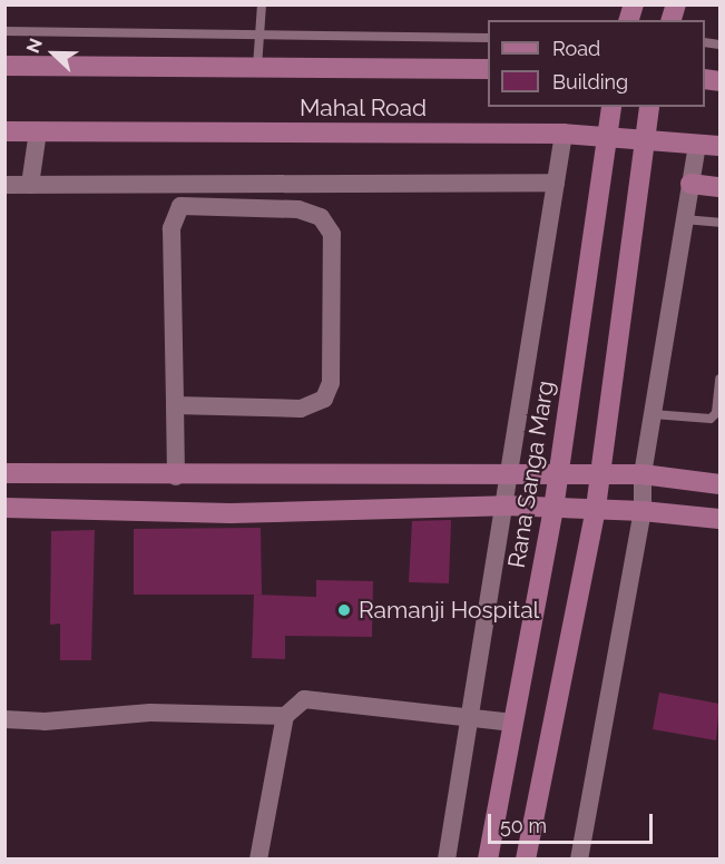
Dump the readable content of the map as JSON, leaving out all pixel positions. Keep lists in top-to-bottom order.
{
  "streets": {
    "main road": ["Mahal Road", "Rana Sanga Marg"]
  },
  "crossings": [
    ["Mahal Road", "Rana Sanga Marg"]
  ],
  "places": ["Ramanji Hospital"],
  "legend": ["Road", "Building"],
  "scale_bar": "50 m",
  "north": "left"
}
